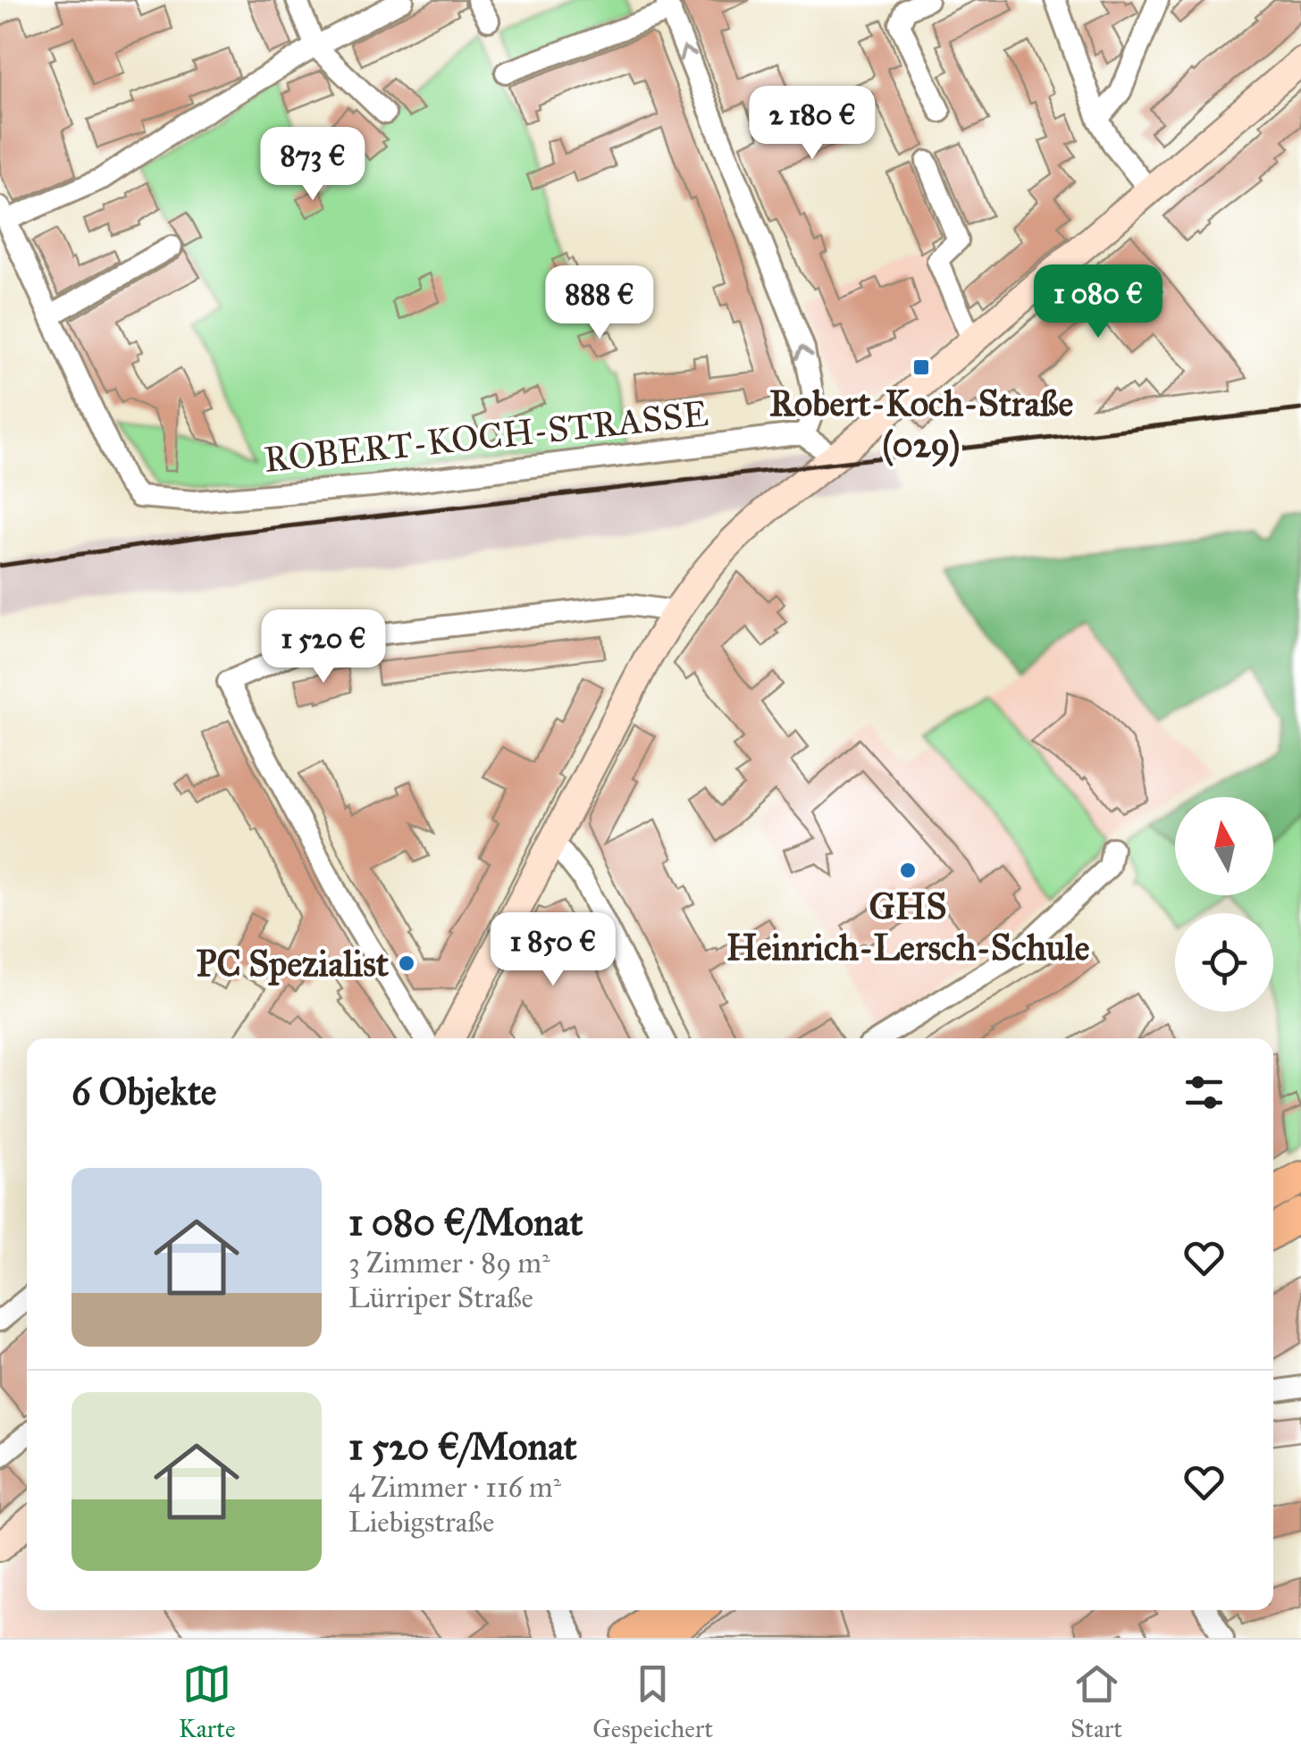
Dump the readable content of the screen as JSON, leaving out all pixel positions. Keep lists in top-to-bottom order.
{
  "streets": {
    "street": ["ROBERT-KOCH-STRASSE"]
  },
  "places": {
    "transit": ["Robert-Koch-Straße (029)"],
    "other": ["GHS Heinrich-Lersch-Schule", "PC Spezialist"]
  },
  "north": "top",
  "page": {
    "price": [
      "2 180 €",
      "873 €",
      "1 080 €",
      "888 €",
      "1 520 €",
      "1 850 €"
    ],
    "heading": "6 Objekte",
    "list": [
      {
        "name": "1 080 €/Monat",
        "note": "3 Zimmer · 89 m² · Lürriper Straße"
      },
      {
        "name": "1 520 €/Monat",
        "note": "4 Zimmer · 116 m² · Liebigstraße"
      }
    ],
    "tabs": ["Karte", "Gespeichert", "Start"]
  }
}
